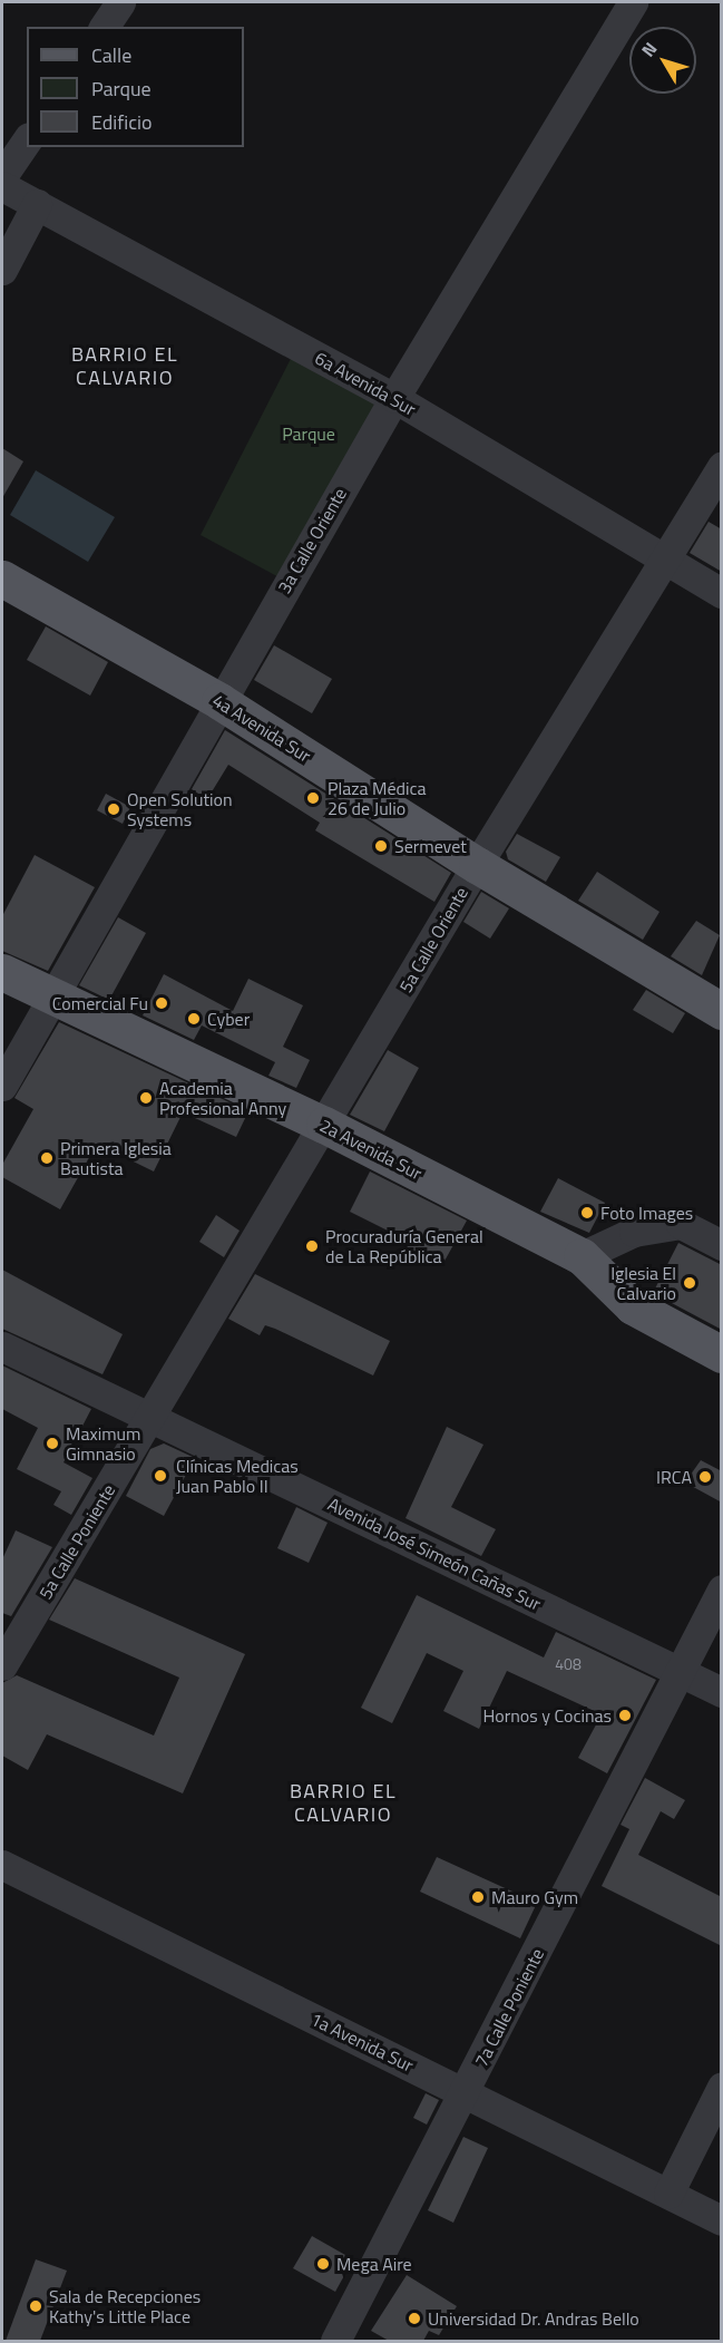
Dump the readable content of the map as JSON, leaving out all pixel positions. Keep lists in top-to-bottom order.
{
  "streets": {
    "main road": ["4a Avenida Sur", "2a Avenida Sur"],
    "street": [
      "6a Avenida Sur",
      "3a Calle Oriente",
      "5a Calle Oriente",
      "5a Calle Poniente",
      "Avenida José Simeón Cañas Sur",
      "7a Calle Poniente",
      "1a Avenida Sur"
    ]
  },
  "crossings": [
    ["6a Avenida Sur", "3a Calle Oriente"],
    ["6a Avenida Sur", "5a Calle Oriente"],
    ["3a Calle Oriente", "4a Avenida Sur"],
    ["3a Calle Oriente", "2a Avenida Sur"],
    ["4a Avenida Sur", "5a Calle Oriente"],
    ["5a Calle Oriente", "2a Avenida Sur"],
    ["5a Calle Oriente", "5a Calle Poniente"],
    ["5a Calle Oriente", "Avenida José Simeón Cañas Sur"],
    ["5a Calle Poniente", "Avenida José Simeón Cañas Sur"],
    ["Avenida José Simeón Cañas Sur", "7a Calle Poniente"],
    ["7a Calle Poniente", "1a Avenida Sur"]
  ],
  "districts": ["BARRIO EL CALVARIO", "BARRIO EL CALVARIO"],
  "parks": ["Parque"],
  "places": [
    "Plaza Médica 26 de Julio",
    "Open Solution Systems",
    "Sermevet",
    "Comercial Fu",
    "Cyber",
    "Academia Profesional Anny",
    "Primera Iglesia Bautista",
    "Foto Images",
    "Procuraduría General de La República",
    "Iglesia El Calvario",
    "Maximum Gimnasio",
    "Clínicas Medicas Juan Pablo II",
    "IRCA",
    "Hornos y Cocinas",
    "Mauro Gym",
    "Mega Aire",
    "Sala de Recepciones Kathy's Little Place",
    "Universidad Dr. Andras Bello"
  ],
  "house_numbers": ["408"],
  "legend": ["Calle", "Parque", "Edificio"],
  "north": "top left"
}
